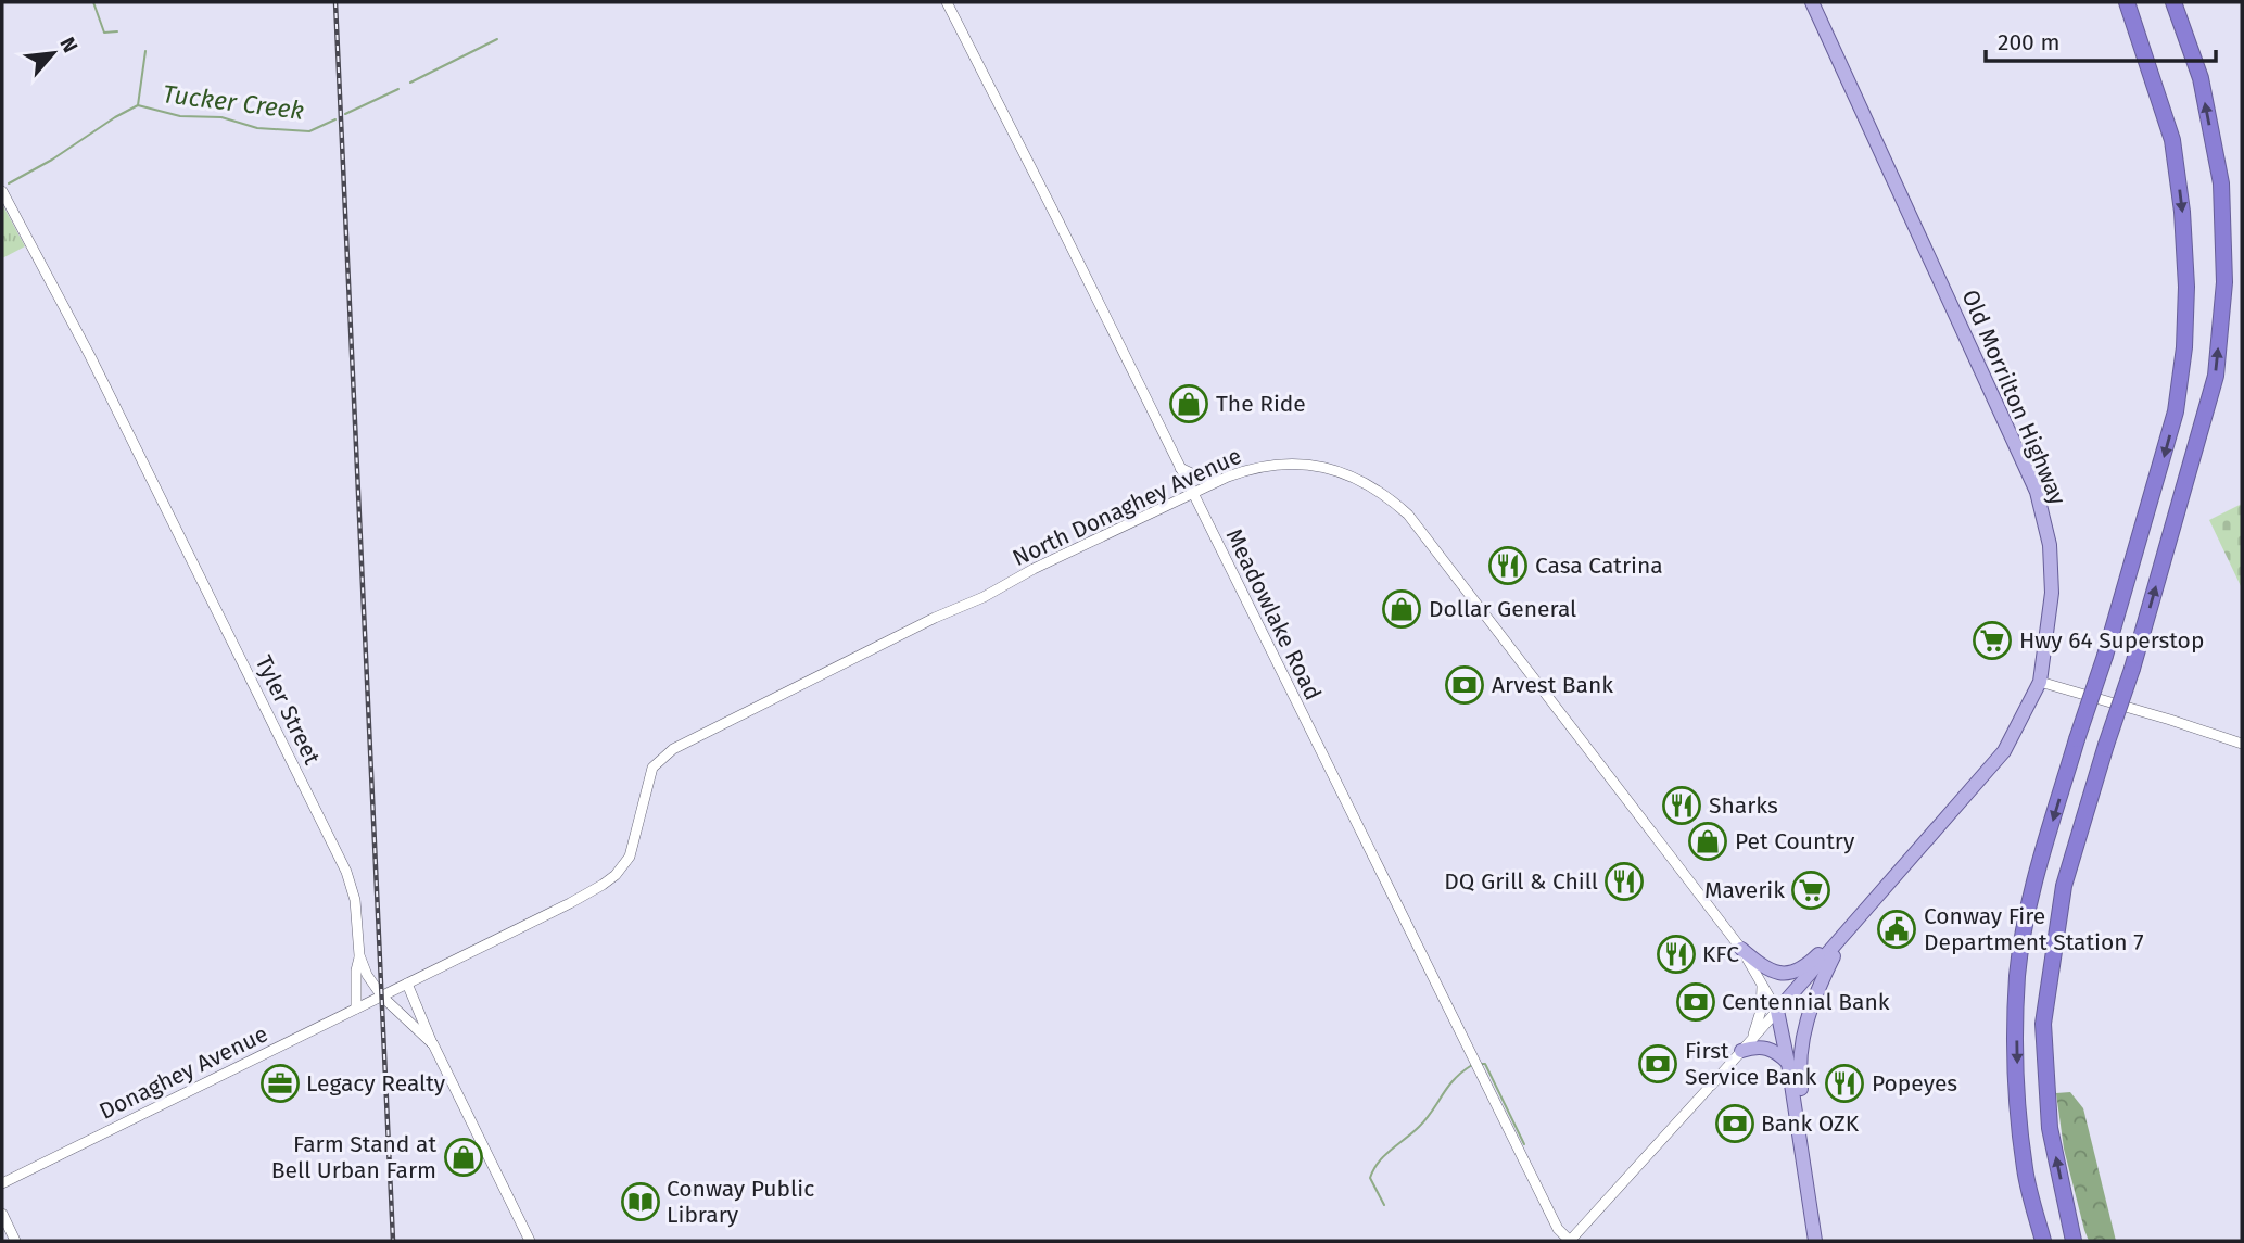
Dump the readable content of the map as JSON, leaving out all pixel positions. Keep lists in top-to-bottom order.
{
  "streets": {
    "main road": ["Old Morrilton Highway"],
    "street": [
      "North Donaghey Avenue",
      "Meadowlake Road",
      "Tyler Street",
      "Donaghey Avenue"
    ]
  },
  "crossings": [
    ["Old Morrilton Highway", "North Donaghey Avenue"],
    ["North Donaghey Avenue", "Meadowlake Road"],
    ["North Donaghey Avenue", "Tyler Street"],
    ["North Donaghey Avenue", "Donaghey Avenue"],
    ["Tyler Street", "Donaghey Avenue"]
  ],
  "water": ["Tucker Creek"],
  "places": {
    "shop": [
      "The Ride",
      "Dollar General",
      "Pet Country",
      "Farm Stand at Bell Urban Farm"
    ],
    "restaurant": [
      "Casa Catrina",
      "Sharks",
      "DQ Grill & Chill",
      "KFC",
      "Popeyes"
    ],
    "supermarket": ["Hwy 64 Superstop", "Maverik"],
    "bank": [
      "Arvest Bank",
      "Centennial Bank",
      "First Service Bank",
      "Bank OZK"
    ],
    "public building": ["Conway Fire Department Station 7"],
    "office": ["Legacy Realty"],
    "library": ["Conway Public Library"]
  },
  "scale_bar": "200 m",
  "north": "top right"
}
